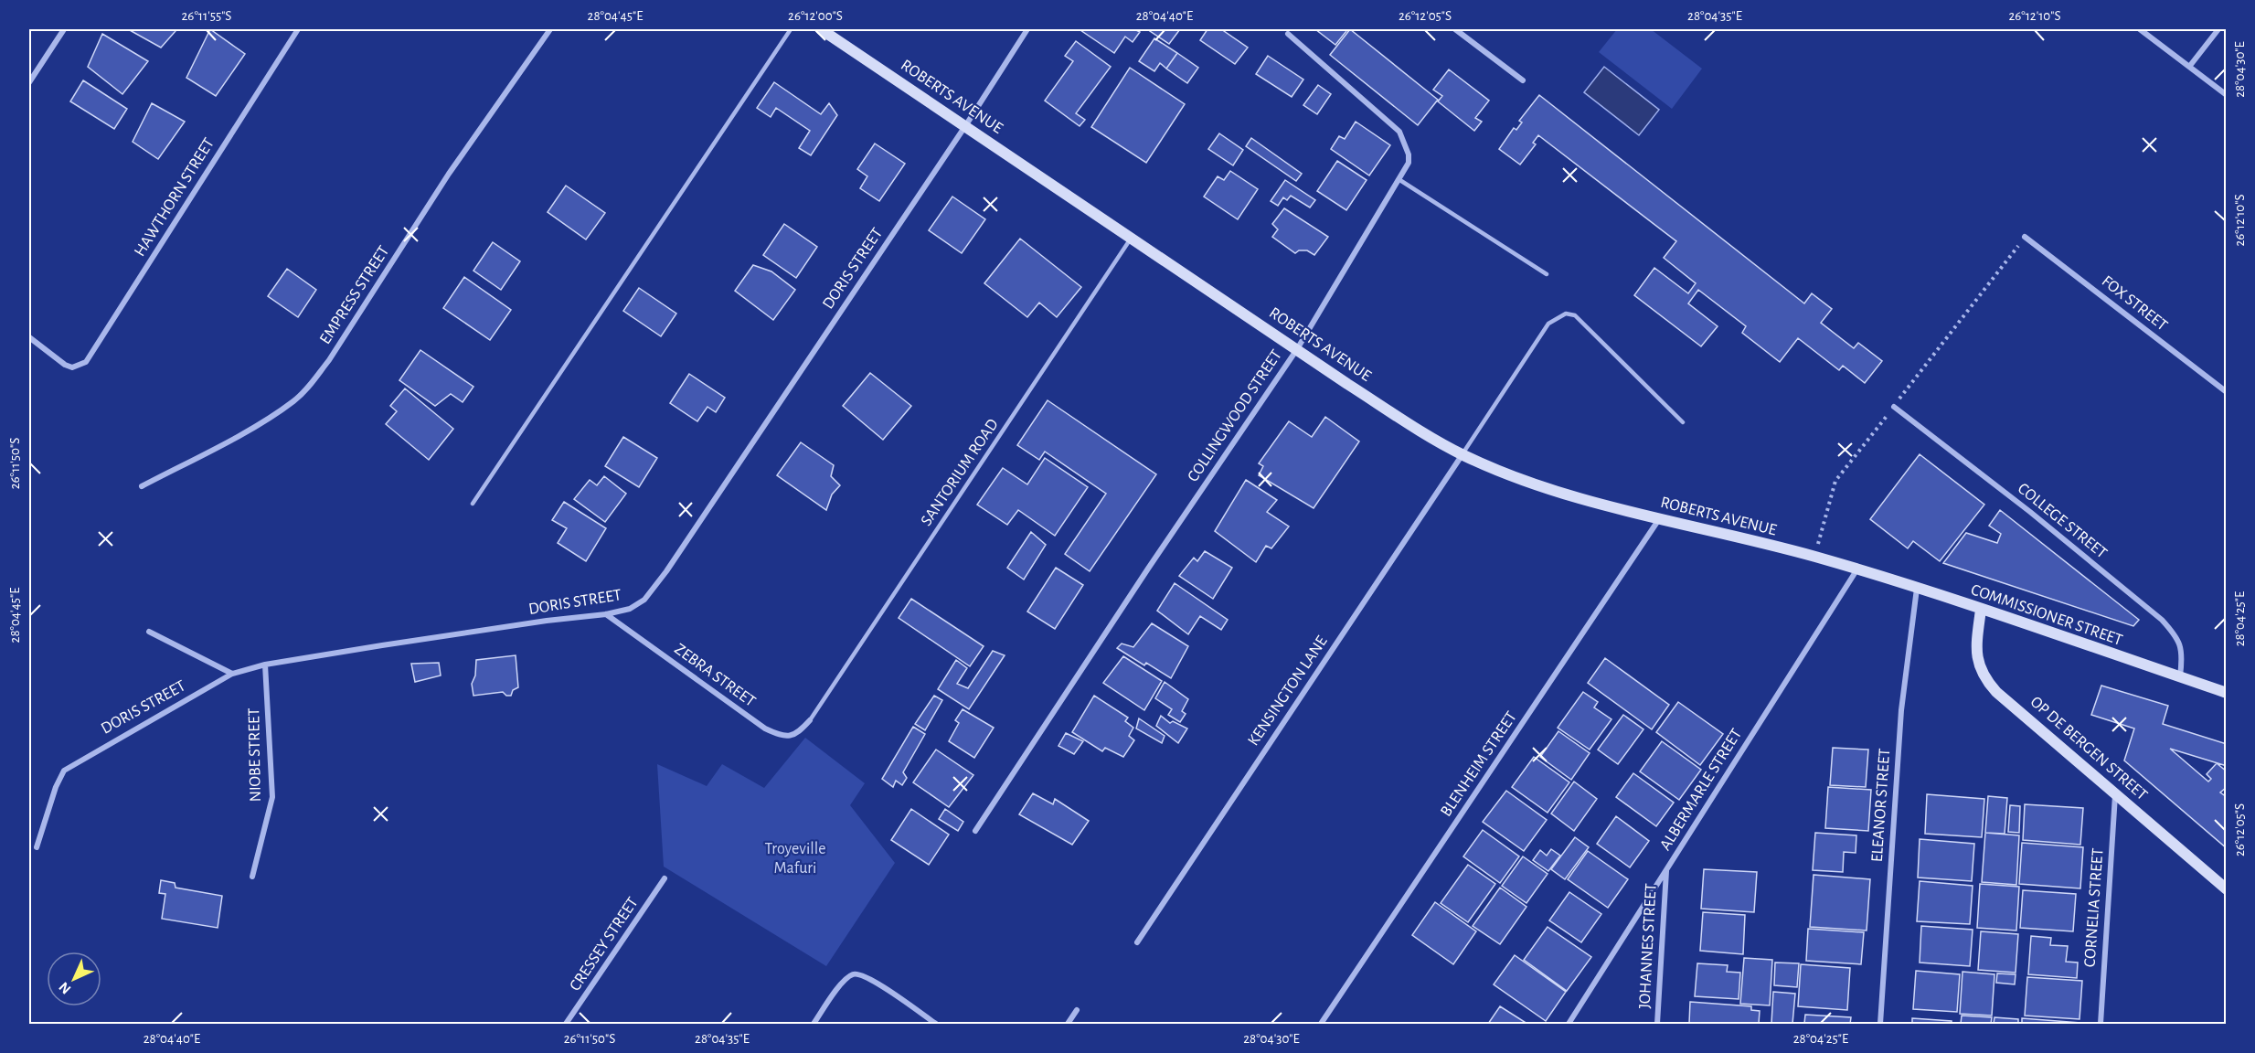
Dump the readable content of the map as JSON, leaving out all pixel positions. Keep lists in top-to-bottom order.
{
  "streets": {
    "main road": ["ROBERTS AVENUE", "COMMISSIONER STREET", "OP DE BERGEN STREET"],
    "street": [
      "HAWTHORN STREET",
      "DORIS STREET",
      "EMPRESS STREET",
      "FOX STREET",
      "COLLINGWOOD STREET",
      "COLLEGE STREET",
      "ZEBRA STREET",
      "KENSINGTON LANE",
      "NIOBE STREET",
      "BLENHEIM STREET",
      "ALBERMARLE STREET",
      "ELEANOR STREET",
      "CORNELIA STREET",
      "CRESSEY STREET",
      "JOHANNES STREET"
    ],
    "lane": ["SANTORIUM ROAD"]
  },
  "crossings": [
    ["ROBERTS AVENUE", "DORIS STREET"],
    ["ROBERTS AVENUE", "COLLINGWOOD STREET"],
    ["ROBERTS AVENUE", "SANTORIUM ROAD"],
    ["ROBERTS AVENUE", "COMMISSIONER STREET"],
    ["ROBERTS AVENUE", "KENSINGTON LANE"],
    ["ROBERTS AVENUE", "BLENHEIM STREET"],
    ["ROBERTS AVENUE", "ALBERMARLE STREET"],
    ["DORIS STREET", "ZEBRA STREET"],
    ["DORIS STREET", "NIOBE STREET"],
    ["SANTORIUM ROAD", "ZEBRA STREET"],
    ["COLLEGE STREET", "COMMISSIONER STREET"],
    ["COMMISSIONER STREET", "OP DE BERGEN STREET"],
    ["COMMISSIONER STREET", "ALBERMARLE STREET"],
    ["COMMISSIONER STREET", "ELEANOR STREET"],
    ["OP DE BERGEN STREET", "CORNELIA STREET"],
    ["ALBERMARLE STREET", "JOHANNES STREET"]
  ],
  "parks": ["Troyeville Mafuri"],
  "north": "bottom left",
  "coordinates": [
    "26°11'55\"S",
    "28°04'45\"E",
    "26°12'00\"S",
    "28°04'40\"E",
    "26°12'05\"S",
    "28°04'35\"E",
    "26°12'10\"S",
    "28°04'30\"E",
    "26°11'50\"S",
    "28°04'25\"E"
  ]
}
